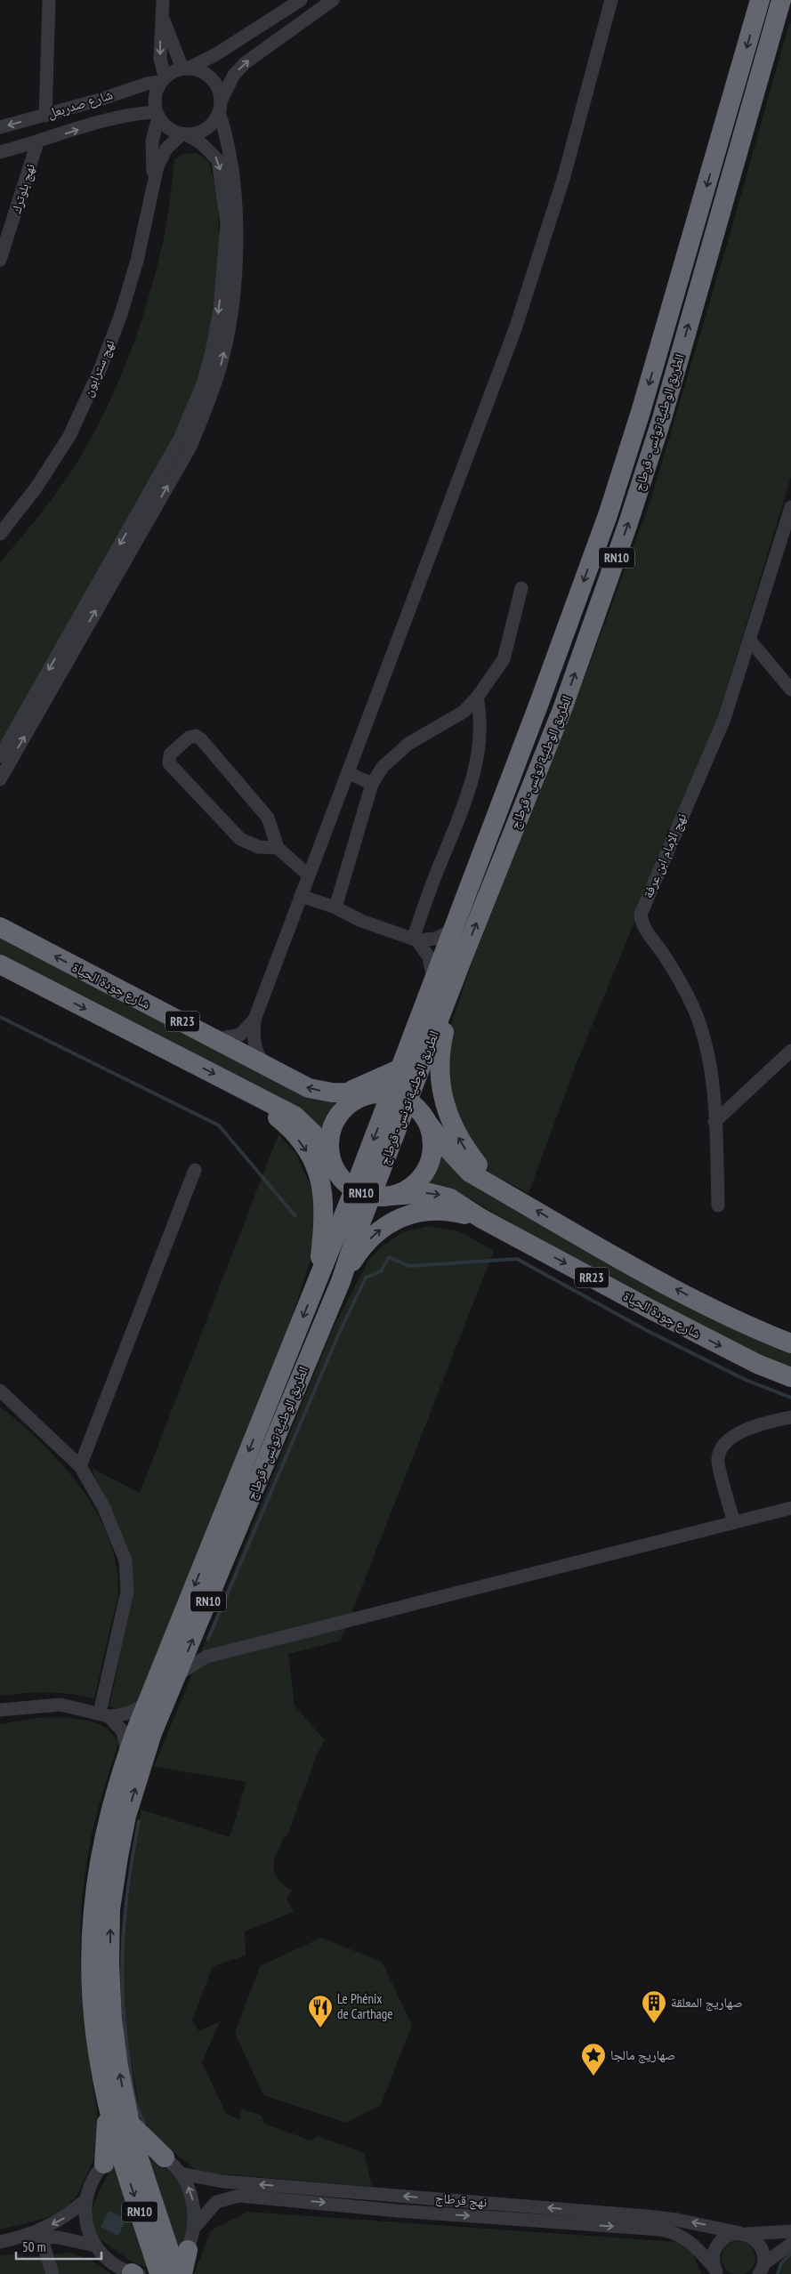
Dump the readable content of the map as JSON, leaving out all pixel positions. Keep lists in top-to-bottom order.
{
  "streets": {
    "highway": [
      "الطريق الوطنية تونس - قرطاج",
      "RN10",
      "شارع جودة الحياة",
      "RR23"
    ],
    "street": [
      "شارع صدربعل",
      "نهج بلوترك",
      "نهج سترابون",
      "نهج الإمام ابن عرفة",
      "نهج قرطاج"
    ]
  },
  "crossings": [
    ["شارع صدربعل", "نهج بلوترك"],
    ["شارع صدربعل", "نهج سترابون"],
    ["الطريق الوطنية تونس - قرطاج", "RN10"],
    ["الطريق الوطنية تونس - قرطاج", "شارع جودة الحياة"],
    ["RN10", "شارع جودة الحياة"],
    ["RN10", "RR23"]
  ],
  "places": {
    "building": ["صهاريج المعلقة"],
    "restaurant": ["Le Phénix de Carthage"],
    "place": ["صهاريج مالجا"]
  },
  "scale_bar": "50 m"
}
